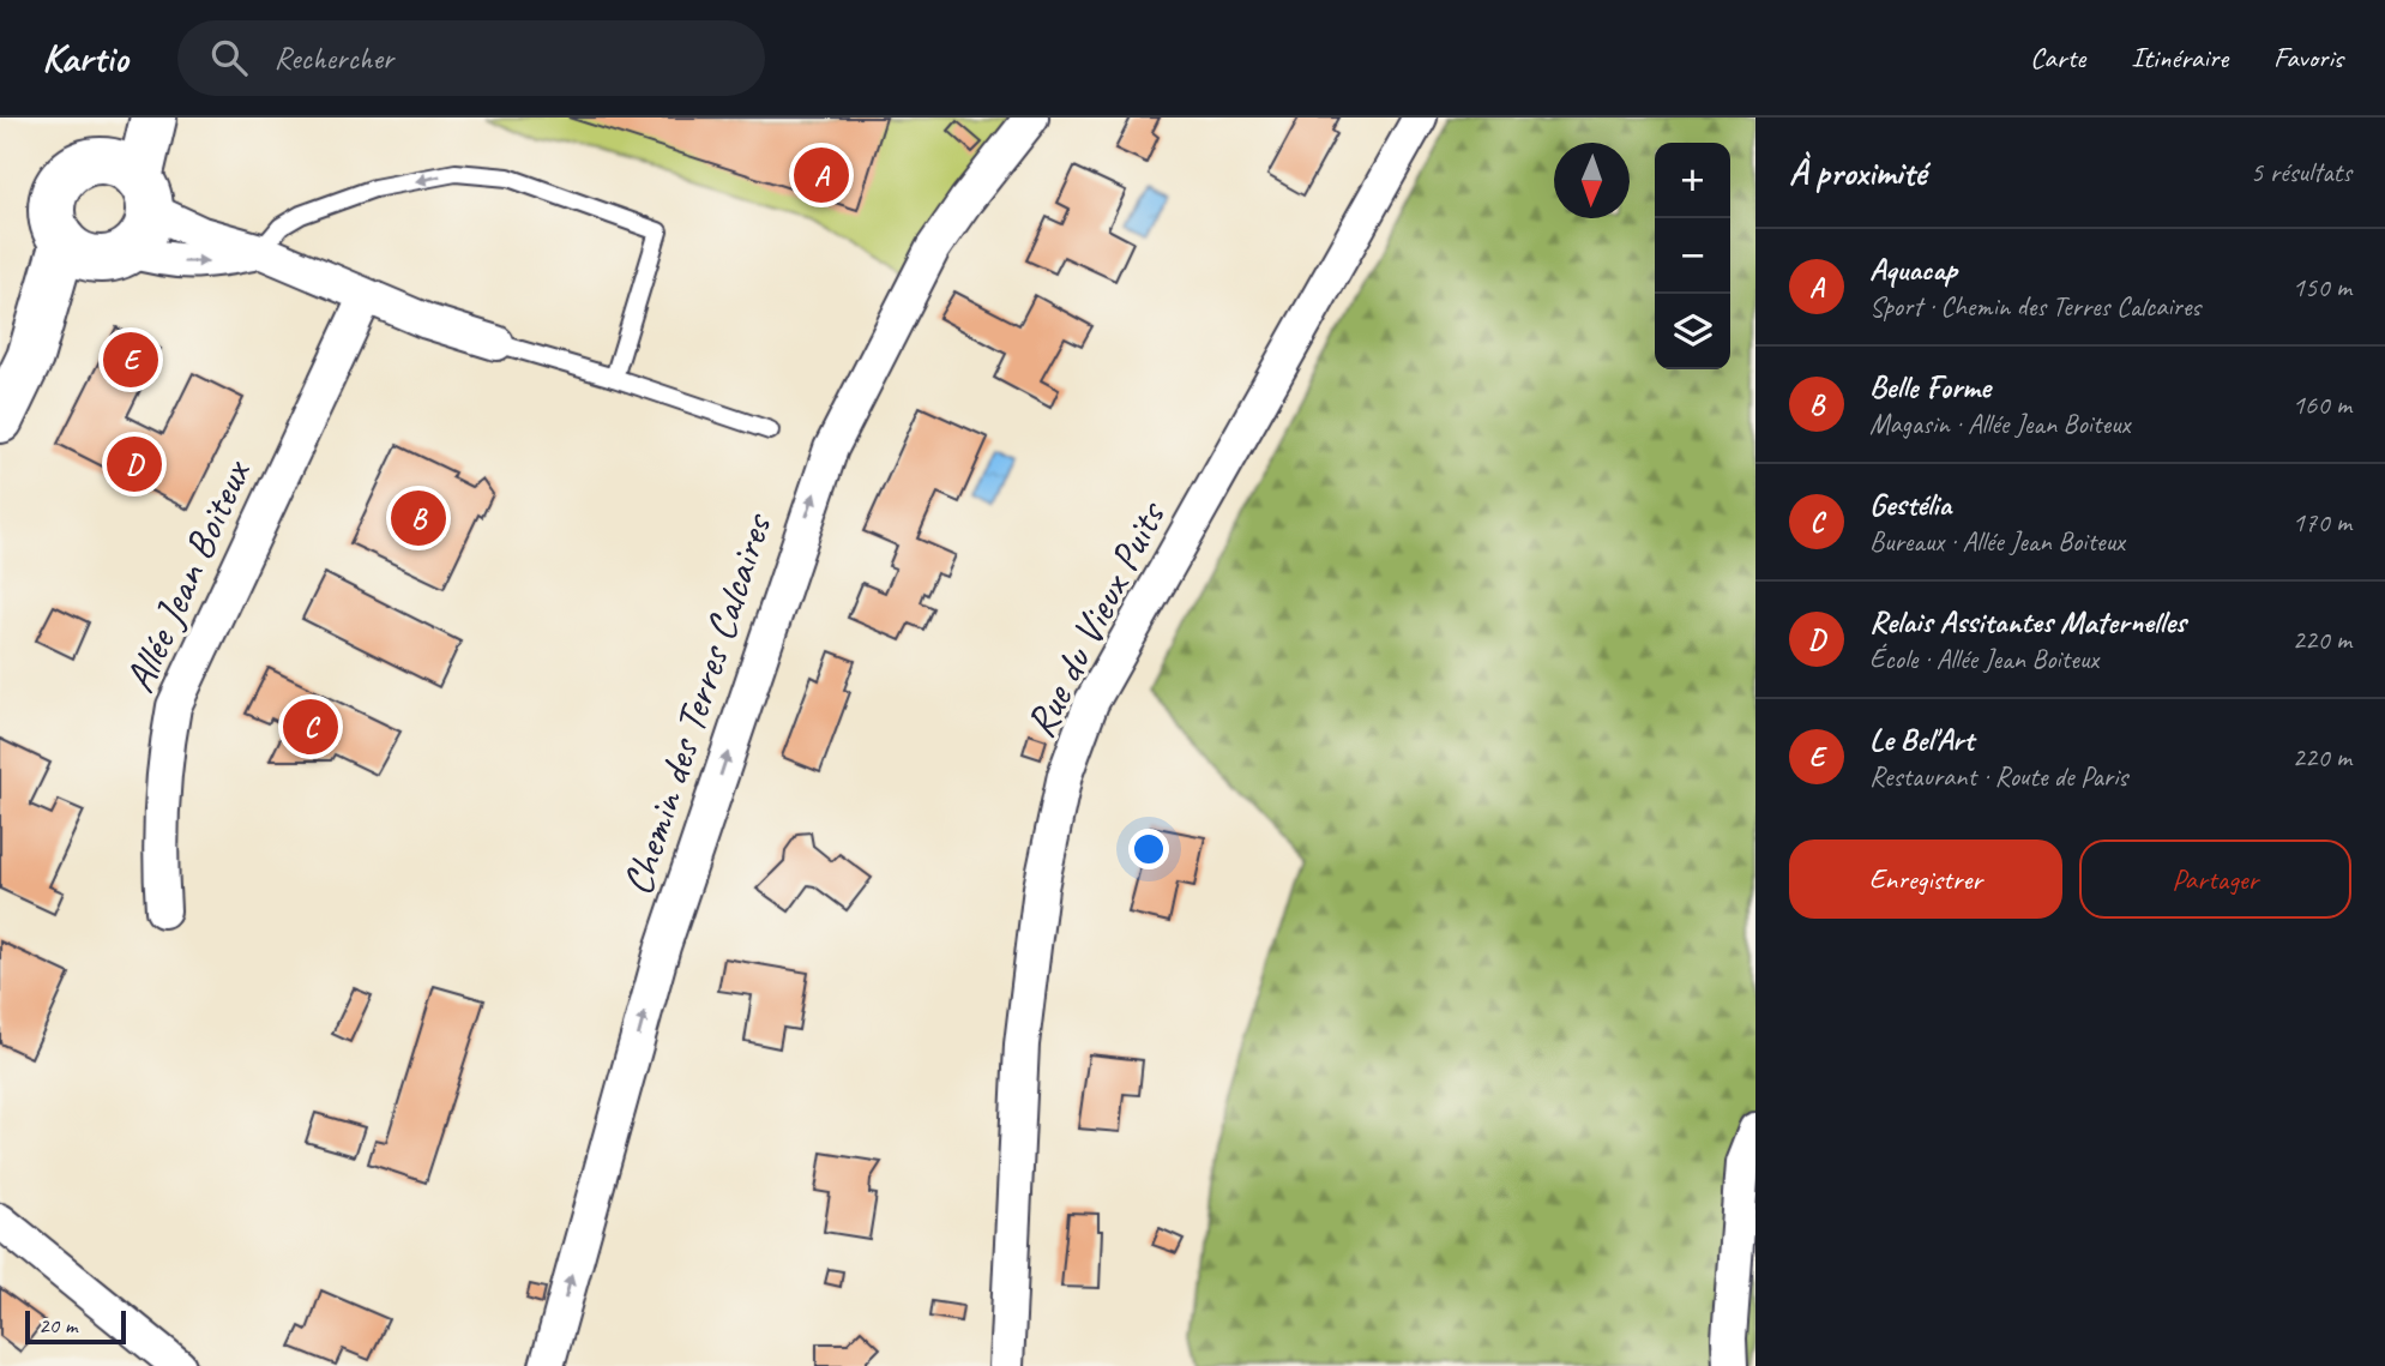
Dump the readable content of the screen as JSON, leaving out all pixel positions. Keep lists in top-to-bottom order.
{
  "streets": {
    "street": ["Allée Jean Boiteux", "Rue du Vieux Puits", "Chemin des Terres Calcaires"]
  },
  "one_way": ["Chemin des Terres Calcaires"],
  "scale_bar": "20 m",
  "north": "bottom",
  "page": {
    "header": "Kartio",
    "search": "Rechercher",
    "nav": ["Carte", "Itinéraire", "Favoris"],
    "heading": ["À proximité", "5 résultats"],
    "map_buttons": ["+", "−"],
    "pins": [
      "A",
      "E",
      "D",
      "B",
      "C"
    ],
    "list": [
      {
        "mark": "A",
        "name": "Aquacap",
        "note": "Sport · Chemin des Terres Calcaires",
        "value": "150 m"
      },
      {
        "mark": "B",
        "name": "Belle Forme",
        "note": "Magasin · Allée Jean Boiteux",
        "value": "160 m"
      },
      {
        "mark": "C",
        "name": "Gestélia",
        "note": "Bureaux · Allée Jean Boiteux",
        "value": "170 m"
      },
      {
        "mark": "D",
        "name": "Relais Assitantes Maternelles",
        "note": "École · Allée Jean Boiteux",
        "value": "220 m"
      },
      {
        "mark": "E",
        "name": "Le Bel'Art",
        "note": "Restaurant · Route de Paris",
        "value": "220 m"
      }
    ],
    "buttons": ["Enregistrer", "Partager"],
    "scale": "20 m"
  }
}
